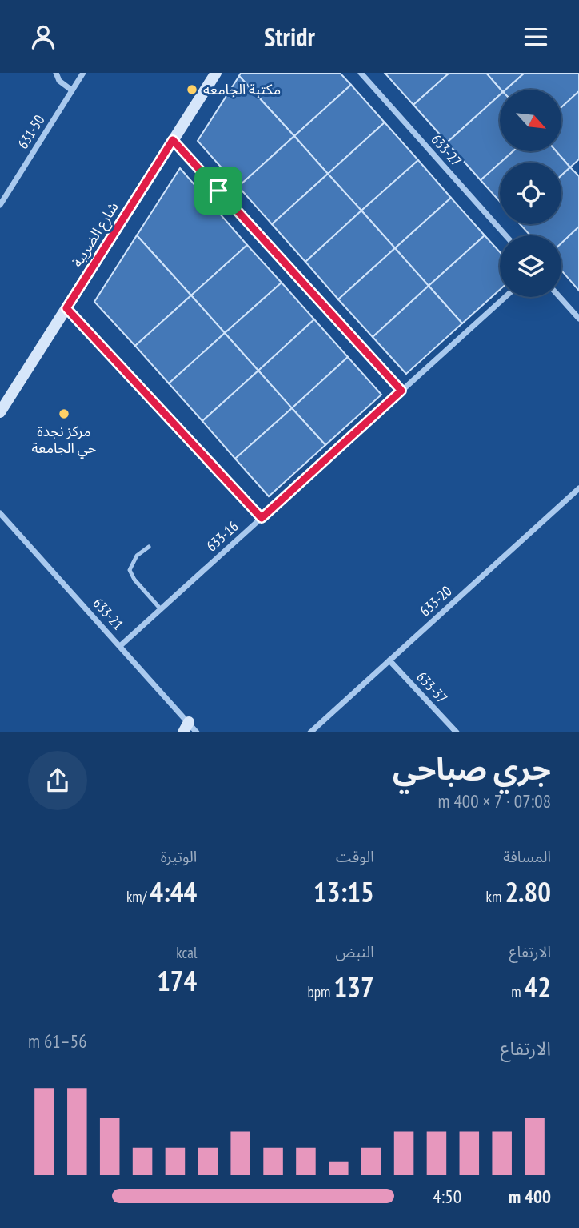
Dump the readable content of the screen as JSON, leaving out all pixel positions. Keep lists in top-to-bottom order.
{
  "streets": {
    "street": [
      "631-50",
      "633-27",
      "شارع الضريبة",
      "633-16",
      "633-20",
      "633-21",
      "633-37"
    ]
  },
  "crossings": [
    ["633-16", "633-21"],
    ["633-20", "633-37"]
  ],
  "places": ["مكتبة الجامعه", "مركز نجدة حي الجامعة"],
  "north": "bottom right",
  "page": {
    "header": "Stridr",
    "heading": ["جري صباحي", "07:08 · 7 × 400 m"],
    "stats": [
      ["المسافة", "2.80 km"],
      ["الوقت", "13:15"],
      ["الوتيرة", "4:44 /km"],
      ["الارتفاع", "42 m"],
      ["النبض", "137 bpm"],
      ["kcal", "174"]
    ],
    "chart": ["الارتفاع", "56–61 m"],
    "list": [
      {
        "name": "400 m",
        "note": "4:50"
      }
    ]
  }
}
